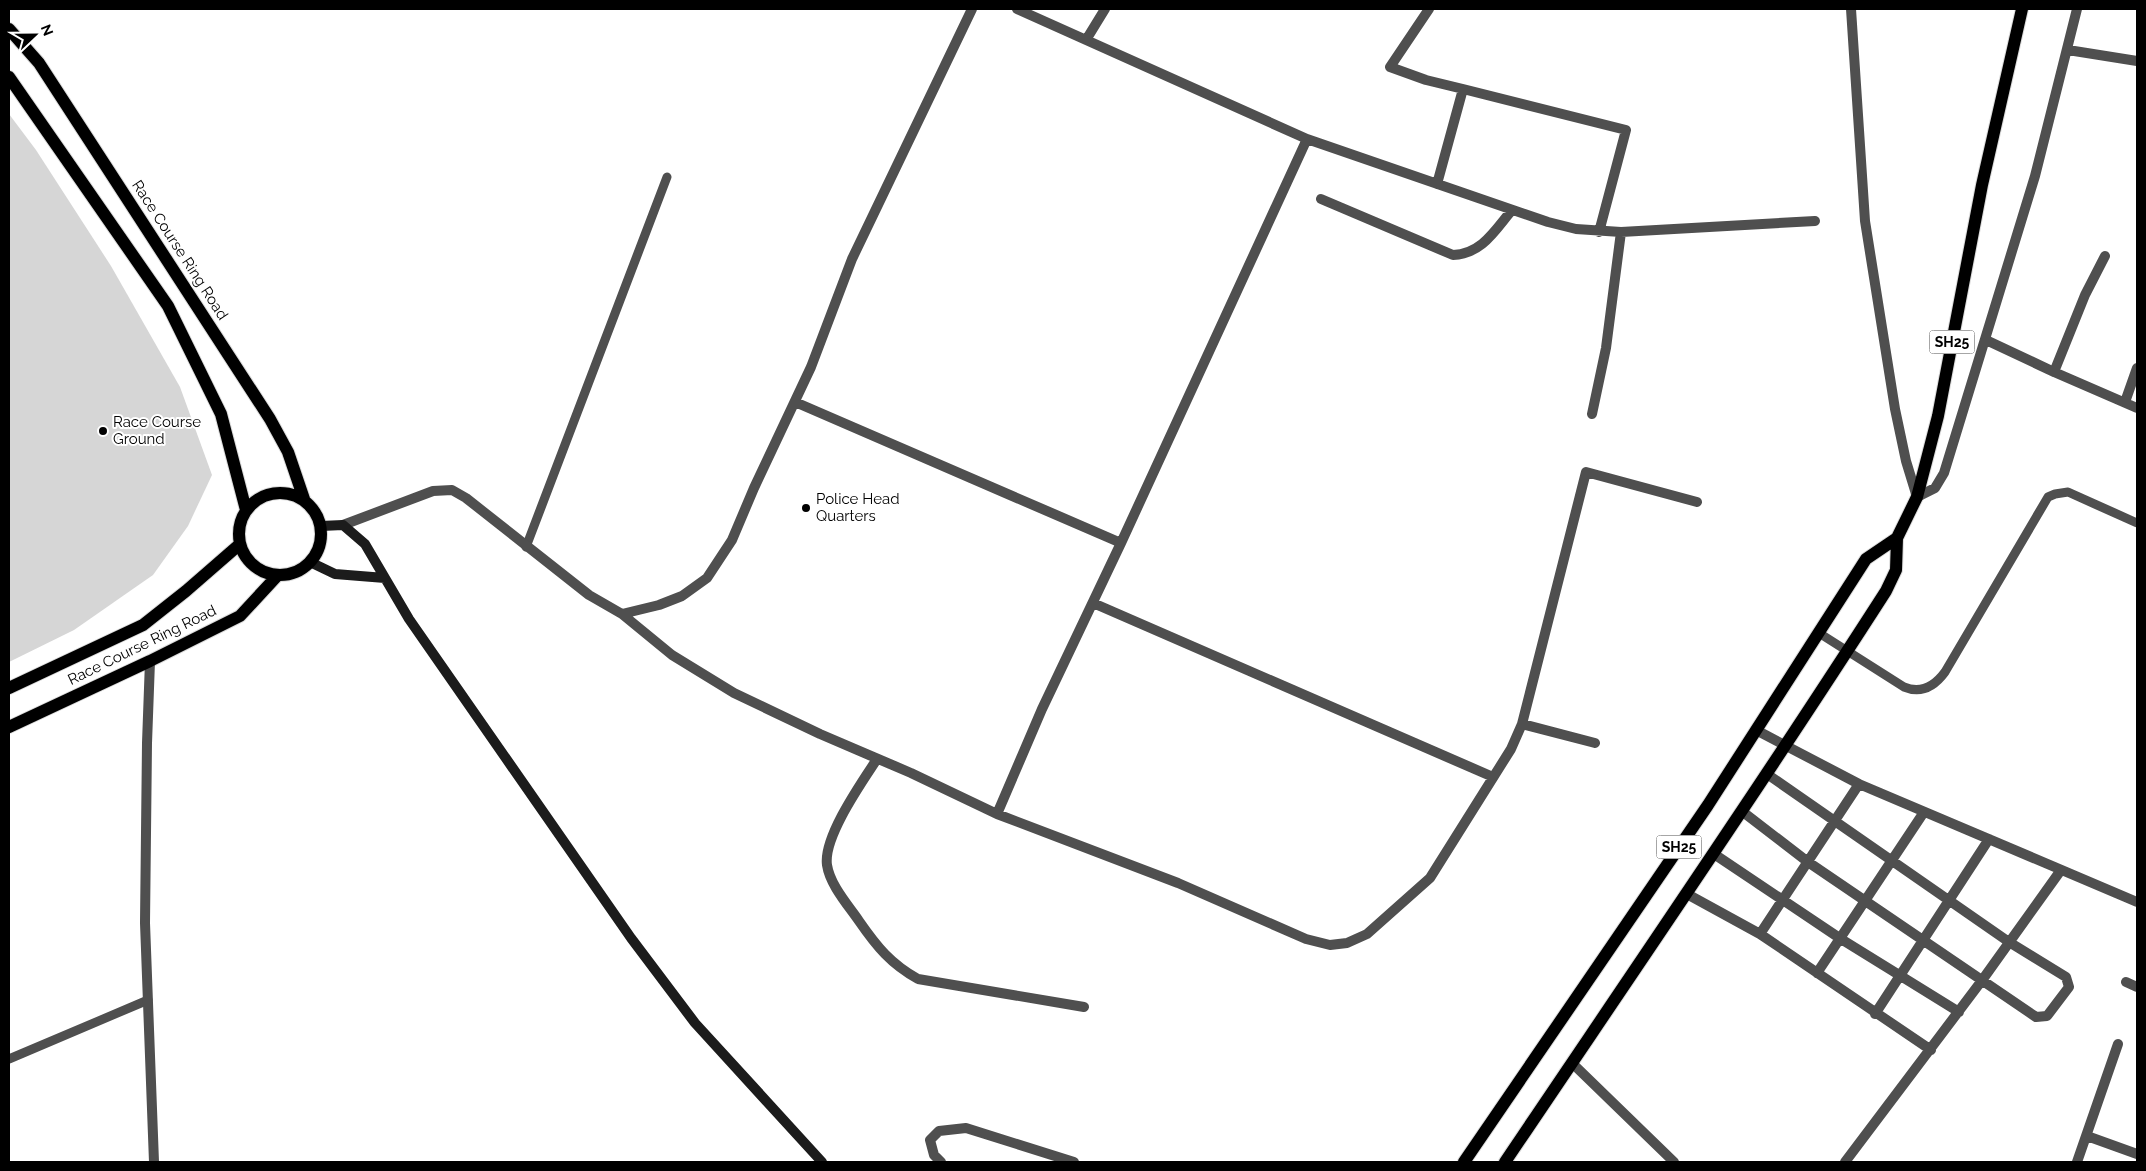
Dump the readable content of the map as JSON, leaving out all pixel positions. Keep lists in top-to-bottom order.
{
  "streets": {
    "main road": ["Race Course Ring Road", "SH25"]
  },
  "places": ["Race Course Ground", "Police Head Quarters"],
  "north": "right"
}
